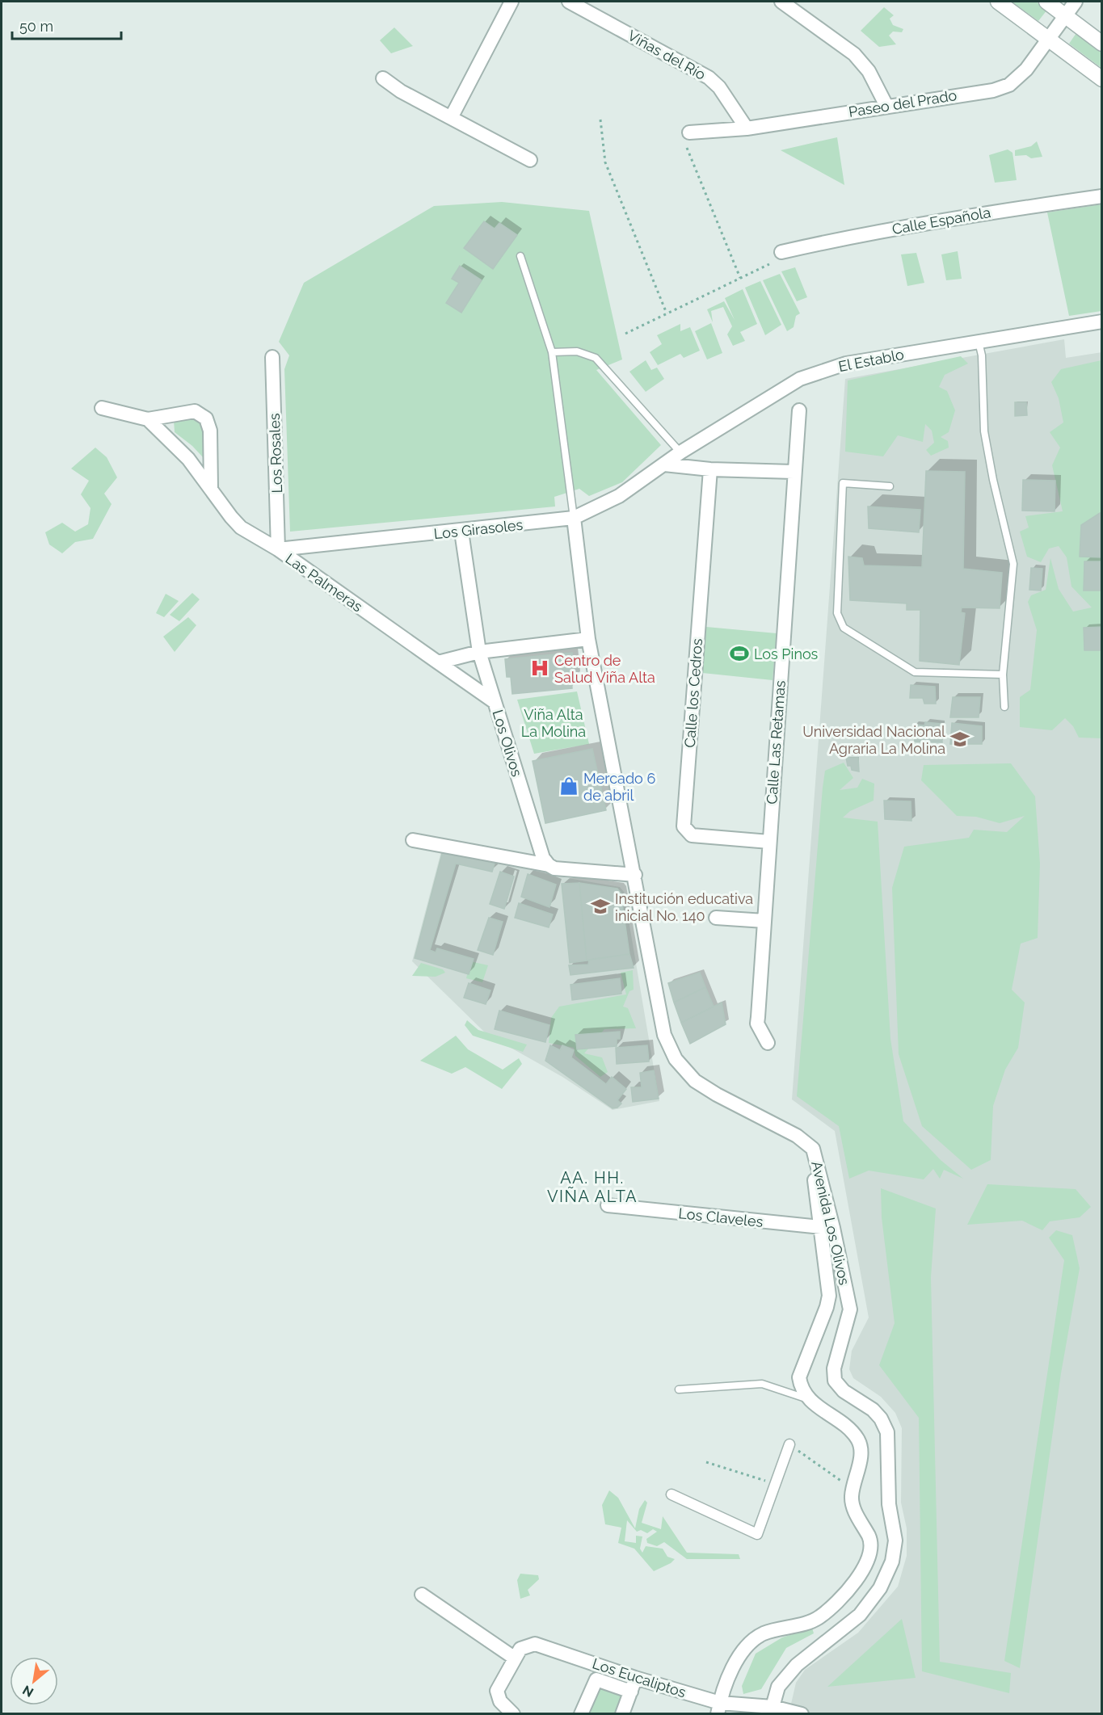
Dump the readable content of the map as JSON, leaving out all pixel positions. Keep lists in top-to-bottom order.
{
  "streets": {
    "street": [
      "Viñas del Río",
      "Paseo del Prado",
      "Calle Española",
      "El Establo",
      "Los Rosales",
      "Los Girasoles",
      "Las Palmeras",
      "Calle los Cedros",
      "Calle Las Retamas",
      "Los Olivos",
      "Los Claveles",
      "Avenida Los Olivos",
      "Los Eucaliptos"
    ]
  },
  "crossings": [
    ["Viñas del Río", "Paseo del Prado"],
    ["El Establo", "Los Girasoles"],
    ["Los Rosales", "Los Girasoles"],
    ["Los Rosales", "Las Palmeras"],
    ["Los Girasoles", "Las Palmeras"],
    ["Los Girasoles", "Los Olivos"],
    ["Los Girasoles", "Avenida Los Olivos"],
    ["Las Palmeras", "Los Olivos"],
    ["Calle los Cedros", "Calle Las Retamas"],
    ["Los Claveles", "Avenida Los Olivos"],
    ["Avenida Los Olivos", "Los Eucaliptos"]
  ],
  "districts": ["AA. HH. VIÑA ALTA"],
  "parks": ["Viña Alta La Molina"],
  "places": {
    "sports": ["Los Pinos"],
    "hospital": ["Centro de Salud Viña Alta"],
    "school or university": ["Universidad Nacional Agraria La Molina", "Institución educativa inicial No. 140"],
    "shop": ["Mercado 6 de abril"]
  },
  "scale_bar": "50 m",
  "north": "bottom left"
}
